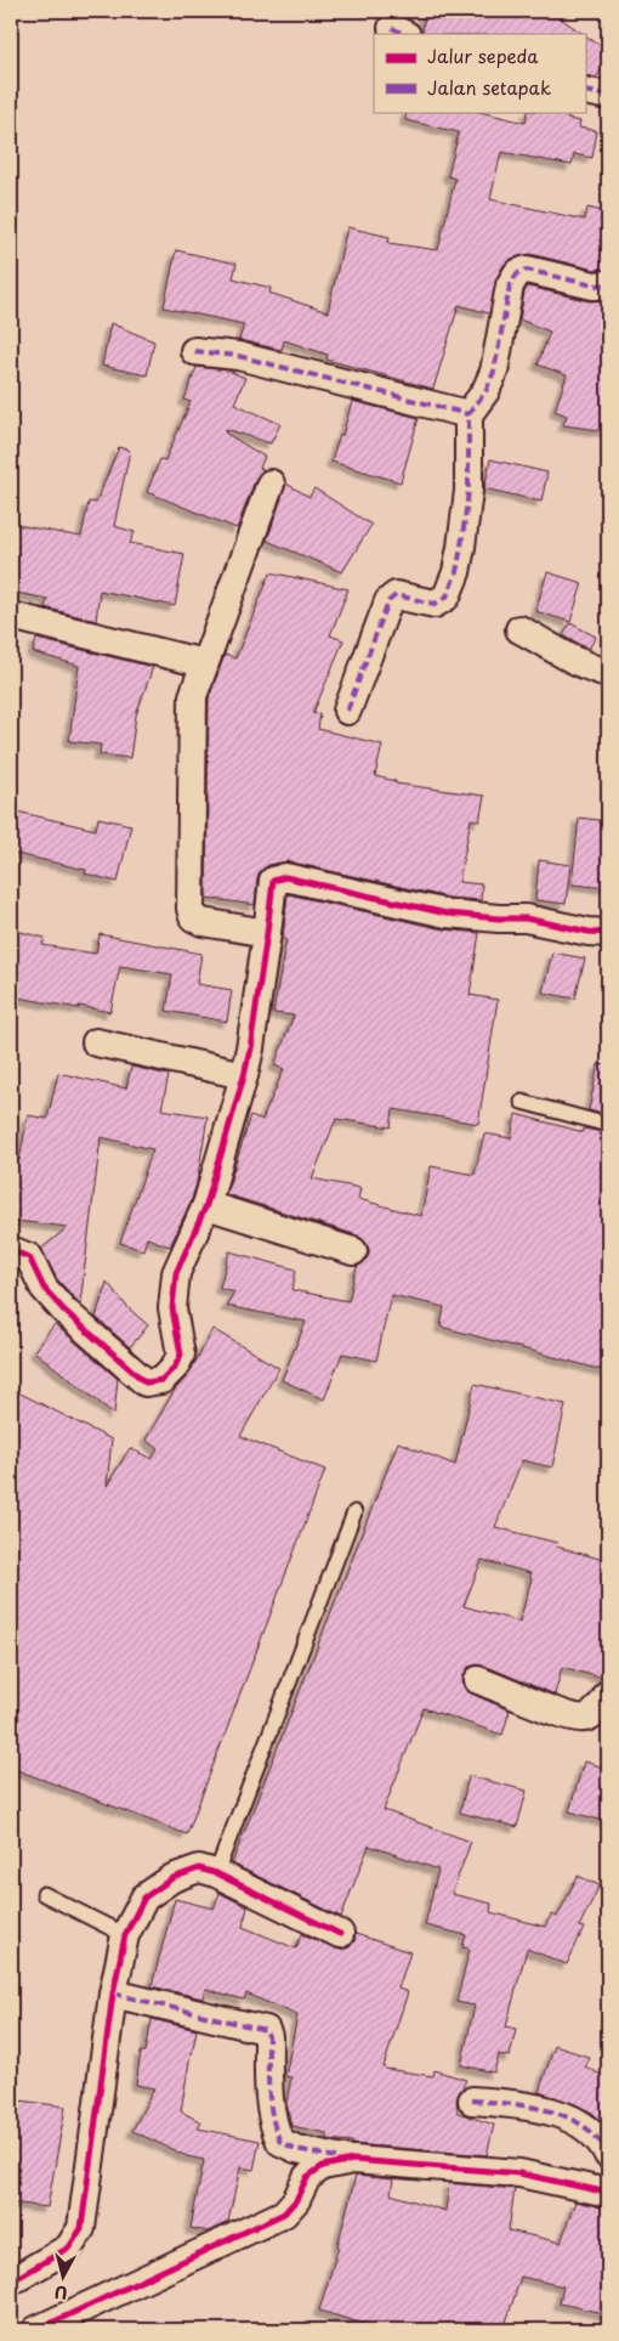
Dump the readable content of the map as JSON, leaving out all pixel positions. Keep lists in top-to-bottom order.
{
  "legend": ["Jalur sepeda", "Jalan setapak"],
  "north": "bottom"
}
